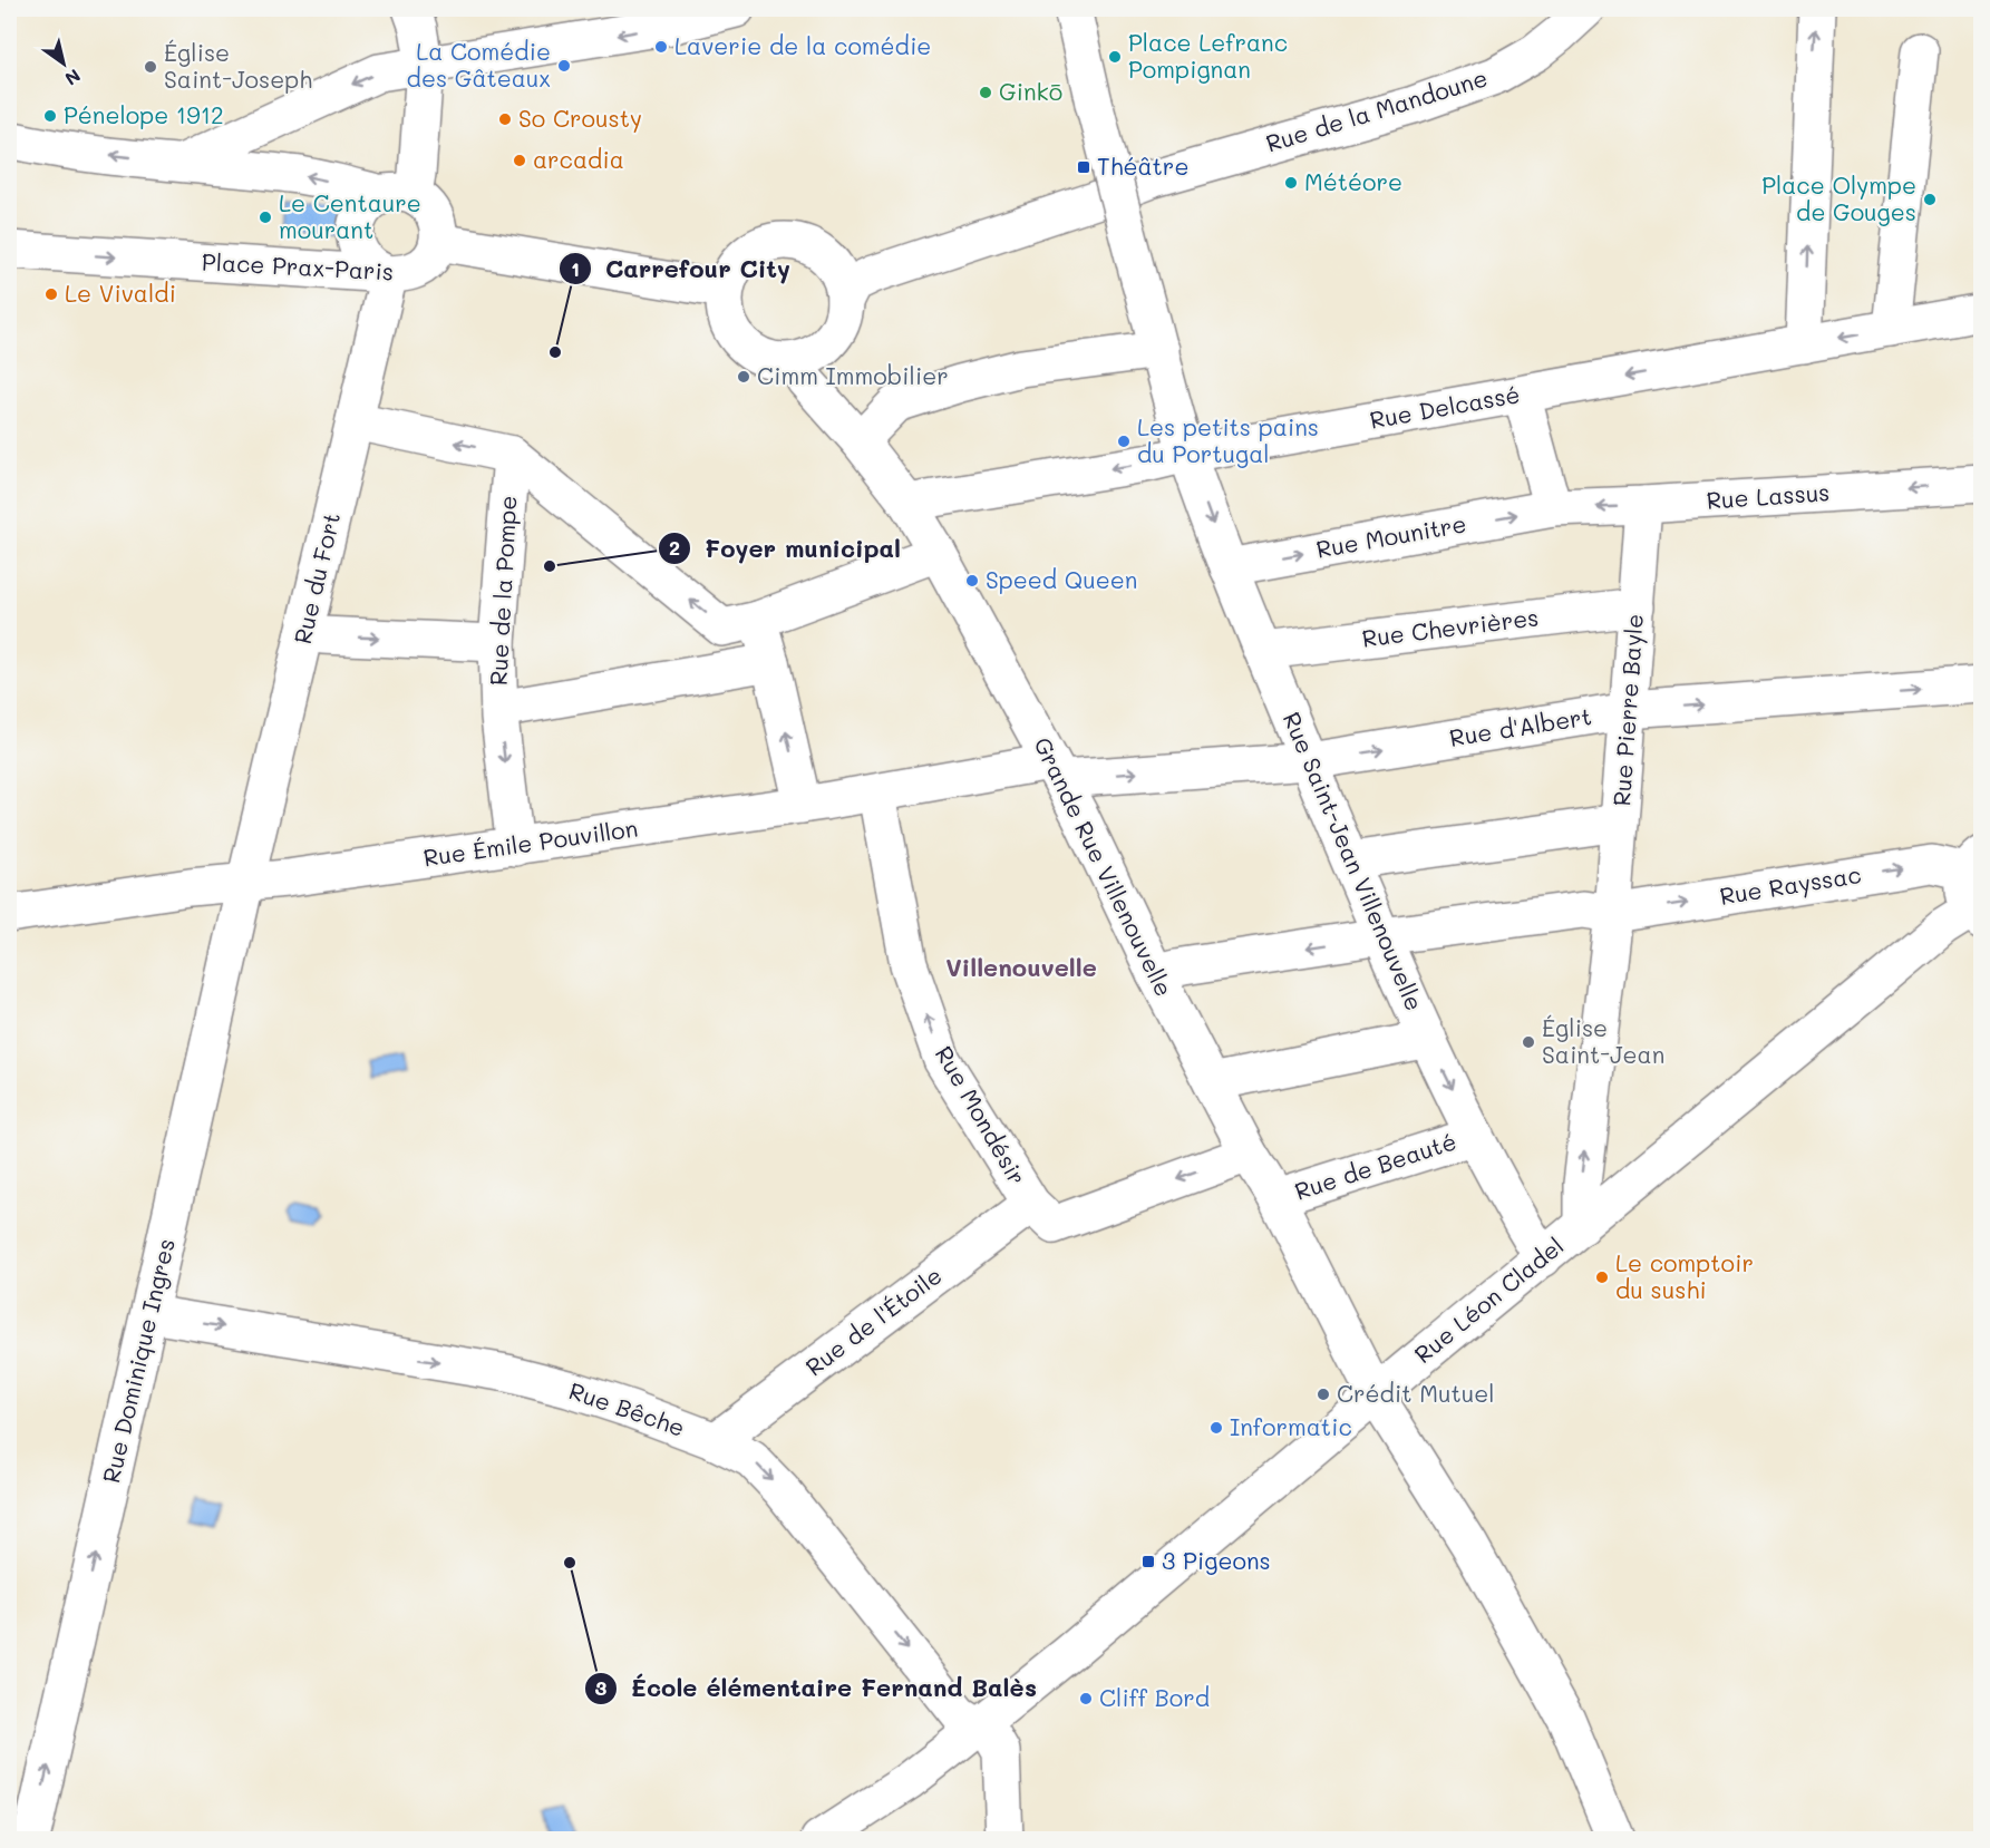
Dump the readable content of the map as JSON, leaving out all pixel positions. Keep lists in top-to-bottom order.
{
  "streets": {
    "street": [
      "Rue de la Mandoune",
      "Place Prax-Paris",
      "Rue Delcassé",
      "Rue Lassus",
      "Rue Mounitre",
      "Rue du Fort",
      "Rue de la Pompe",
      "Rue Chevrières",
      "Rue Pierre Bayle",
      "Rue d'Albert",
      "Rue Émile Pouvillon",
      "Rue Saint-Jean Villenouvelle",
      "Grande Rue Villenouvelle",
      "Rue Rayssac",
      "Rue Mondésir",
      "Rue de Beauté",
      "Rue Léon Cladel",
      "Rue de l'Étoile",
      "Rue Dominique Ingres",
      "Rue Bêche"
    ]
  },
  "crossings": [
    ["Rue de la Mandoune", "Grande Rue Villenouvelle"],
    ["Place Prax-Paris", "Rue du Fort"],
    ["Rue Delcassé", "Rue Saint-Jean Villenouvelle"],
    ["Rue Delcassé", "Grande Rue Villenouvelle"],
    ["Rue Lassus", "Rue Mounitre"],
    ["Rue Lassus", "Rue Pierre Bayle"],
    ["Rue Mounitre", "Rue Saint-Jean Villenouvelle"],
    ["Rue du Fort", "Rue Émile Pouvillon"],
    ["Rue du Fort", "Rue Dominique Ingres"],
    ["Rue de la Pompe", "Rue Émile Pouvillon"],
    ["Rue Chevrières", "Rue Pierre Bayle"],
    ["Rue Chevrières", "Rue Saint-Jean Villenouvelle"],
    ["Rue Pierre Bayle", "Rue d'Albert"],
    ["Rue Pierre Bayle", "Rue Rayssac"],
    ["Rue Pierre Bayle", "Rue Léon Cladel"],
    ["Rue d'Albert", "Rue Émile Pouvillon"],
    ["Rue d'Albert", "Rue Saint-Jean Villenouvelle"],
    ["Rue d'Albert", "Grande Rue Villenouvelle"],
    ["Rue Émile Pouvillon", "Grande Rue Villenouvelle"],
    ["Rue Émile Pouvillon", "Rue Mondésir"],
    ["Rue Émile Pouvillon", "Rue Dominique Ingres"],
    ["Rue Saint-Jean Villenouvelle", "Rue Rayssac"],
    ["Rue Saint-Jean Villenouvelle", "Rue de Beauté"],
    ["Rue Saint-Jean Villenouvelle", "Rue Léon Cladel"],
    ["Grande Rue Villenouvelle", "Rue Rayssac"],
    ["Grande Rue Villenouvelle", "Rue Mondésir"],
    ["Grande Rue Villenouvelle", "Rue de Beauté"],
    ["Grande Rue Villenouvelle", "Rue Léon Cladel"],
    ["Rue Mondésir", "Rue de l'Étoile"],
    ["Rue Léon Cladel", "Rue Bêche"],
    ["Rue de l'Étoile", "Rue Bêche"],
    ["Rue Dominique Ingres", "Rue Bêche"]
  ],
  "one_way": [
    "Rue Lassus",
    "Rue Pierre Bayle",
    "Rue Dominique Ingres",
    "Rue Bêche"
  ],
  "districts": ["Villenouvelle"],
  "places": {
    "other": [
      "Laverie de la comédie",
      "Place Lefranc Pompignan",
      "La Comédie des Gâteaux",
      "Église Saint-Joseph",
      "Ginkō",
      "Pénelope 1912",
      "So Crousty",
      "arcadia",
      "Météore",
      "Place Olympe de Gouges",
      "Le Centaure mourant",
      "Le Vivaldi",
      "Carrefour City",
      "Cimm Immobilier",
      "Les petits pains du Portugal",
      "Foyer municipal",
      "Speed Queen",
      "Église Saint-Jean",
      "Le comptoir du sushi",
      "Crédit Mutuel",
      "Informatic",
      "École élémentaire Fernand Balès",
      "Cliff Bord"
    ],
    "transit": ["Théâtre", "3 Pigeons"]
  },
  "north": "bottom right"
}
